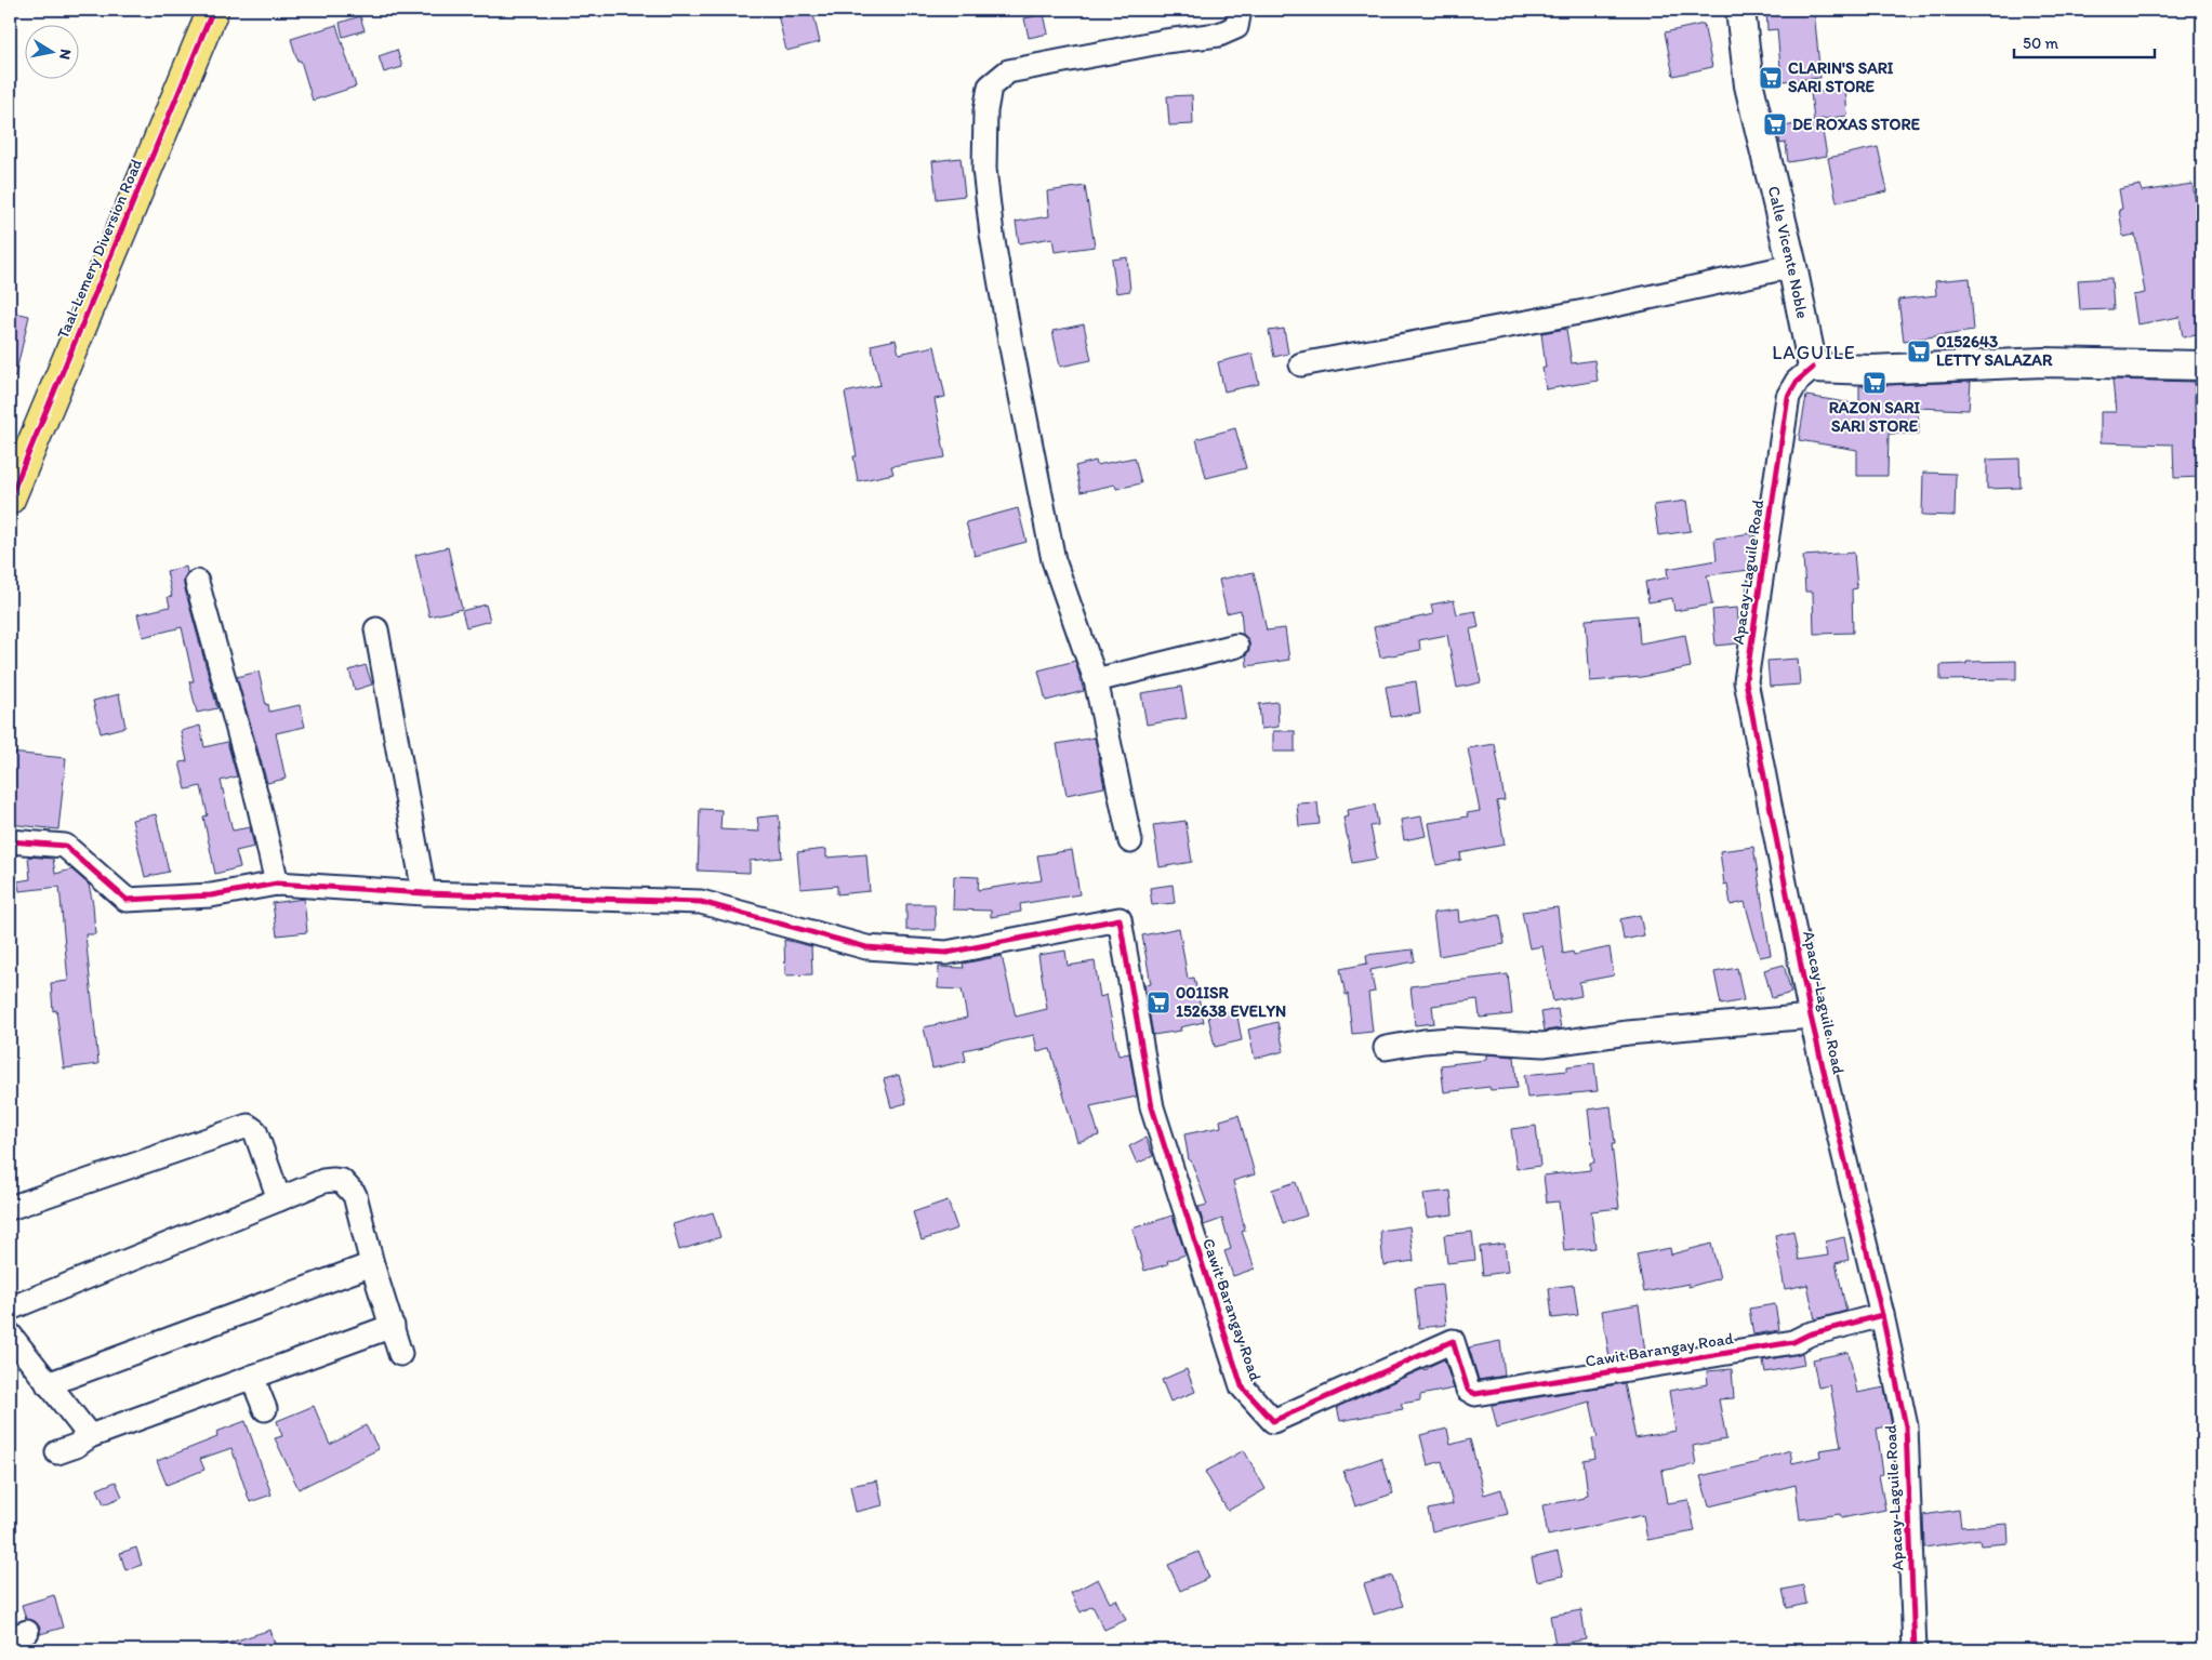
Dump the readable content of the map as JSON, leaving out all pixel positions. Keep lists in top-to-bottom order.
{
  "streets": {
    "main road": ["Taal-Lemery Diversion Road"],
    "street": ["Calle Vicente Noble", "Apacay-Laguile Road", "Cawit Barangay Road"]
  },
  "crossings": [
    ["Calle Vicente Noble", "Apacay-Laguile Road"],
    ["Apacay-Laguile Road", "Cawit Barangay Road"]
  ],
  "districts": ["LAGUILE"],
  "places": {
    "supermarket": [
      "CLARIN'S SARI SARI STORE",
      "DE ROXAS STORE",
      "0152643 LETTY SALAZAR",
      "RAZON SARI SARI STORE",
      "001ISR 152638 EVELYN"
    ]
  },
  "scale_bar": "50 m",
  "north": "right"
}
